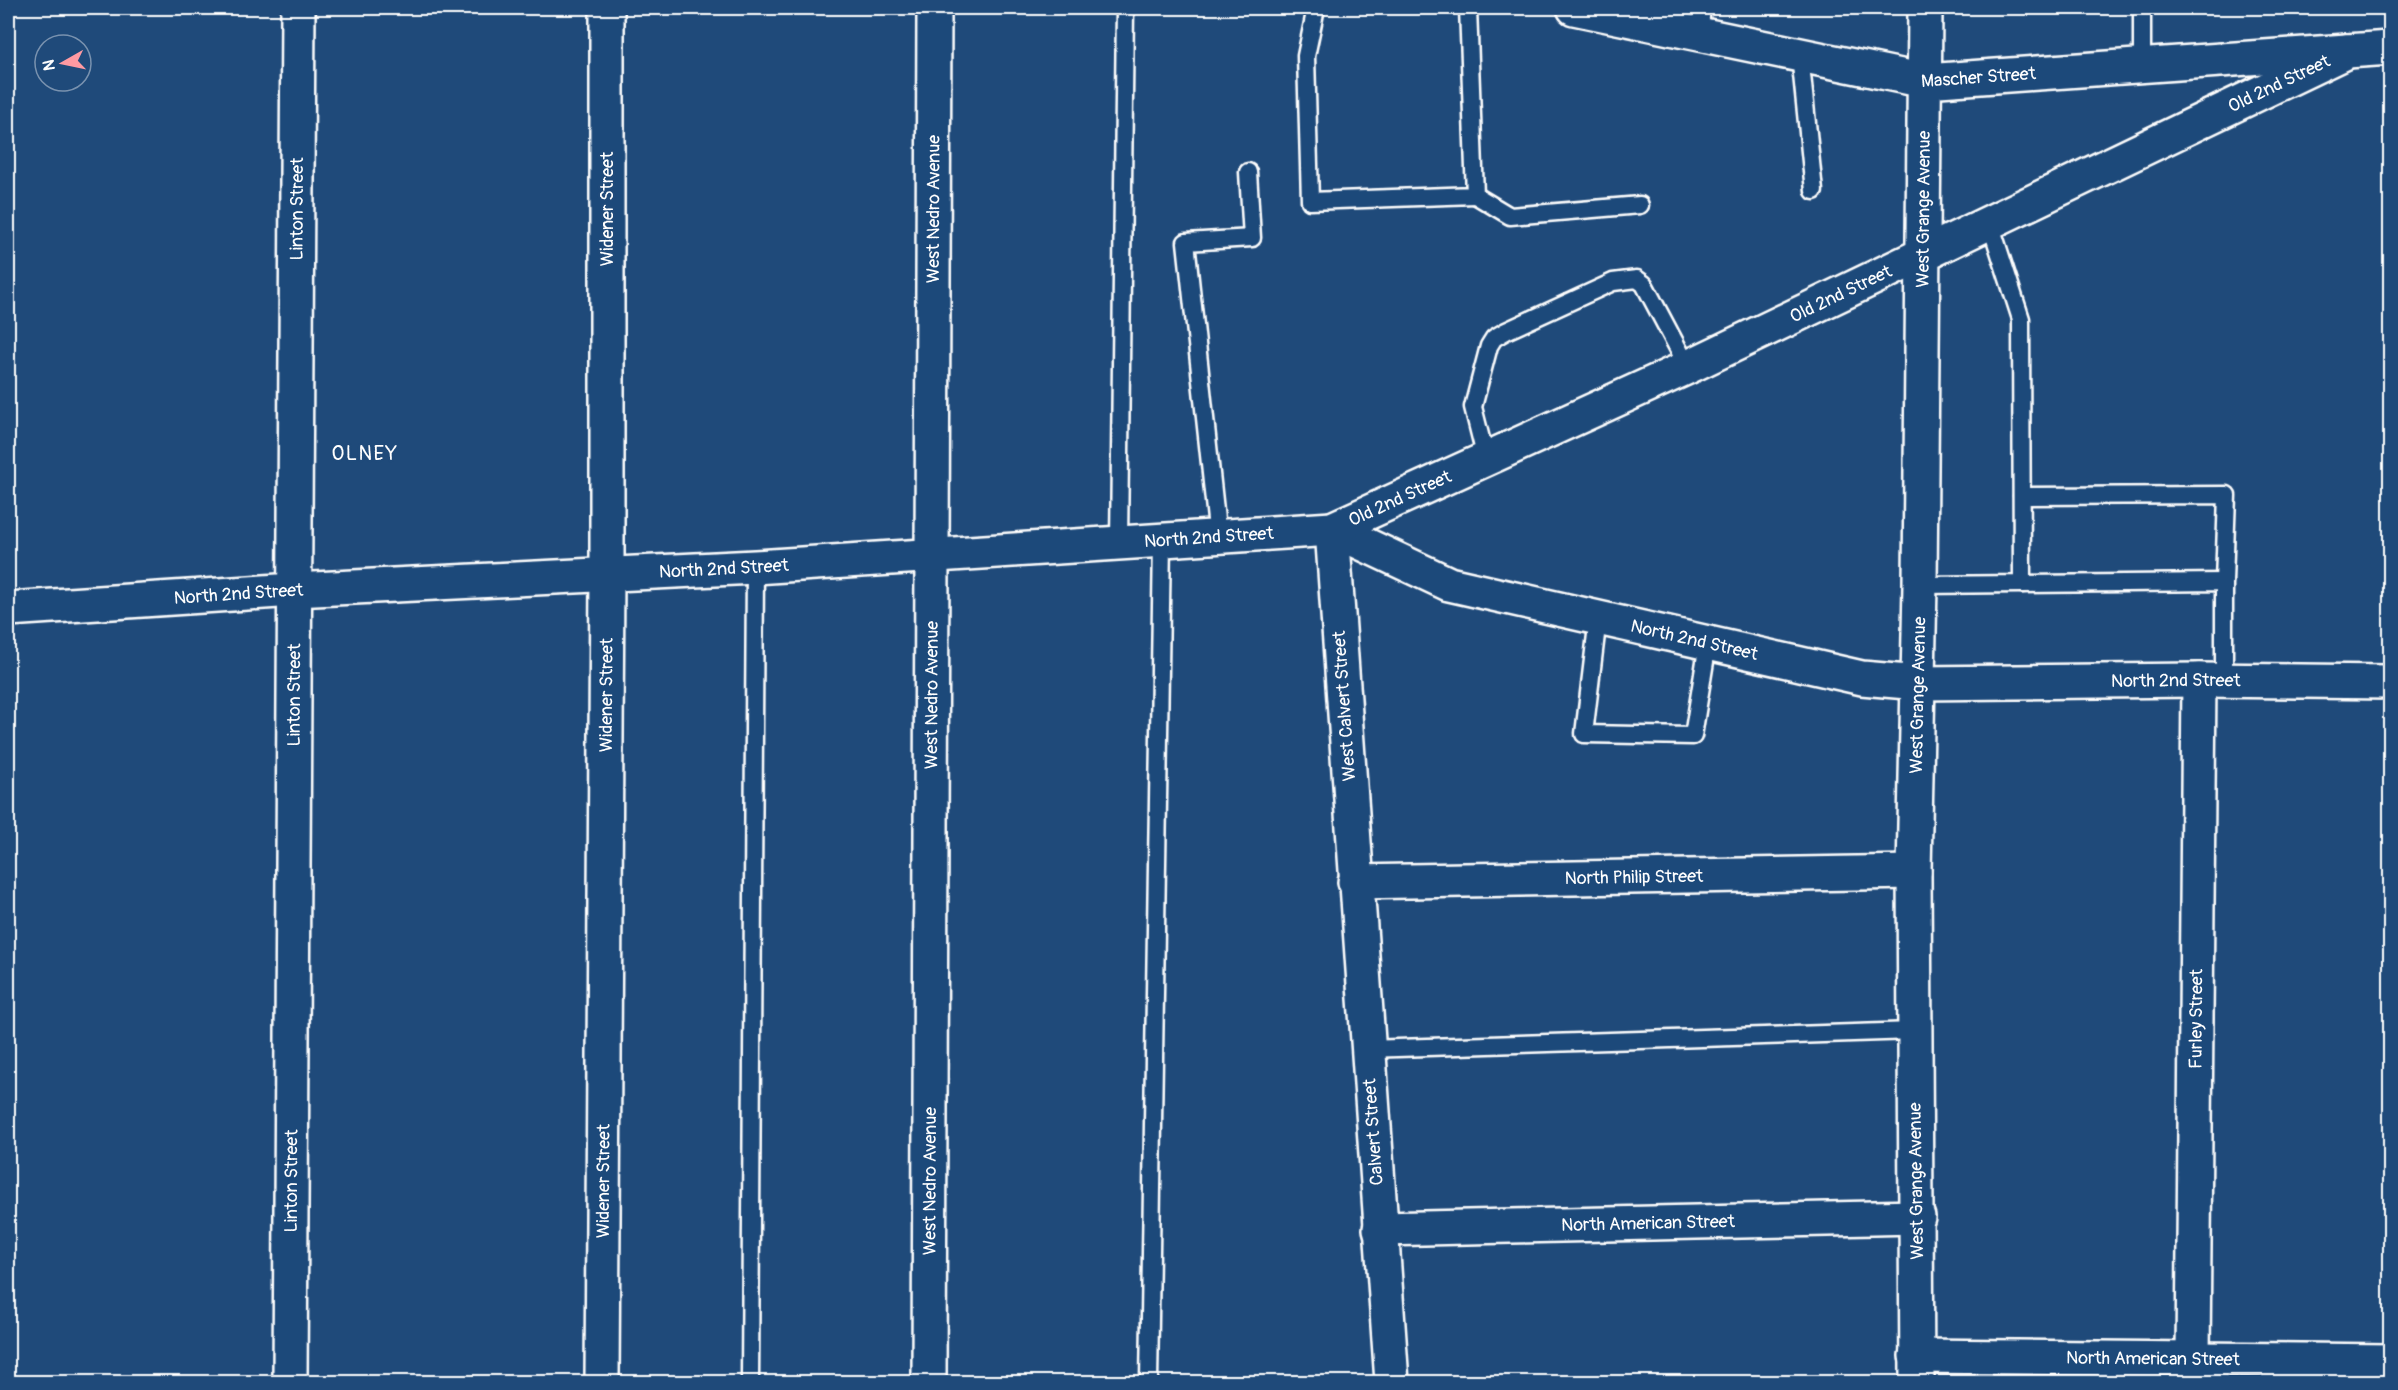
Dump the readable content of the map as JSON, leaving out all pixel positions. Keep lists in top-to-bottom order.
{
  "streets": {
    "street": [
      "Mascher Street",
      "Old 2nd Street",
      "Linton Street",
      "Widener Street",
      "West Nedro Avenue",
      "West Grange Avenue",
      "North 2nd Street",
      "West Calvert Street",
      "North Philip Street",
      "Furley Street",
      "Calvert Street",
      "North American Street"
    ]
  },
  "crossings": [
    ["Mascher Street", "Old 2nd Street"],
    ["Mascher Street", "West Grange Avenue"],
    ["Old 2nd Street", "West Grange Avenue"],
    ["Old 2nd Street", "North 2nd Street"],
    ["Old 2nd Street", "West Calvert Street"],
    ["Linton Street", "North 2nd Street"],
    ["Widener Street", "North 2nd Street"],
    ["West Nedro Avenue", "North 2nd Street"],
    ["West Grange Avenue", "North 2nd Street"],
    ["West Grange Avenue", "North Philip Street"],
    ["West Grange Avenue", "North American Street"],
    ["North 2nd Street", "West Calvert Street"],
    ["North 2nd Street", "Furley Street"],
    ["West Calvert Street", "North Philip Street"],
    ["West Calvert Street", "Calvert Street"],
    ["North Philip Street", "Calvert Street"],
    ["Furley Street", "North American Street"],
    ["Calvert Street", "North American Street"]
  ],
  "districts": ["OLNEY"],
  "north": "left"
}
